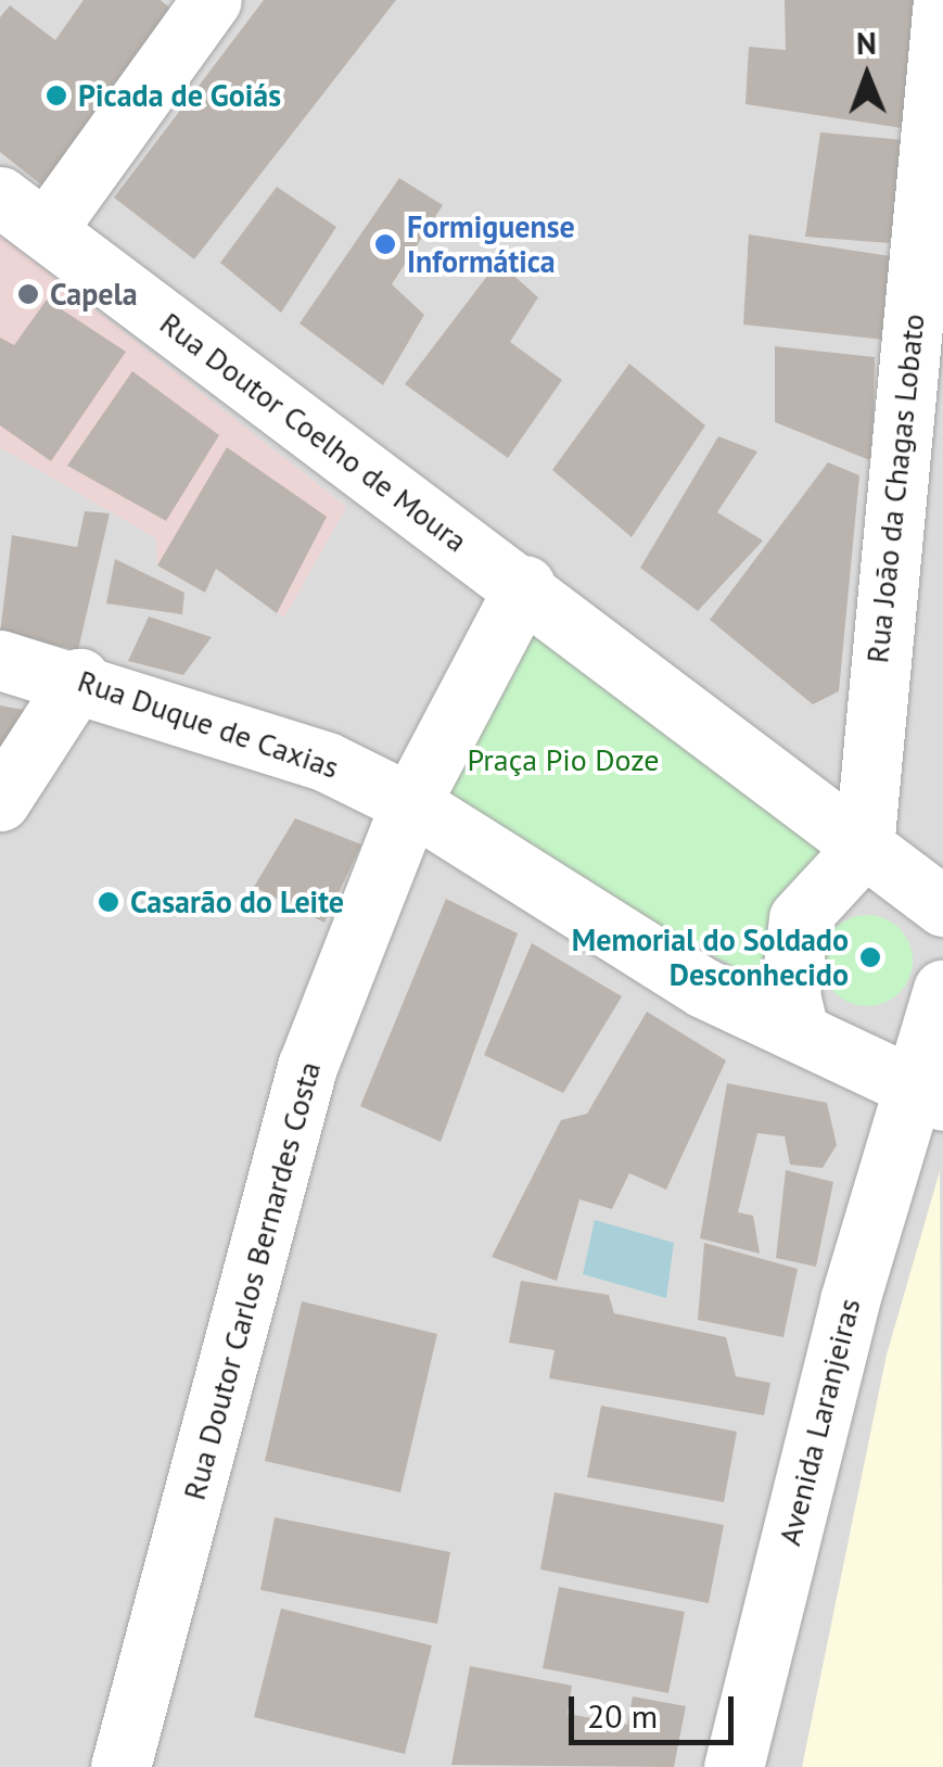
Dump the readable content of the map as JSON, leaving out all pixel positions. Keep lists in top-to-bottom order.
{
  "streets": {
    "street": [
      "Rua Doutor Coelho de Moura",
      "Rua João da Chagas Lobato",
      "Rua Duque de Caxias",
      "Rua Doutor Carlos Bernardes Costa",
      "Avenida Laranjeiras"
    ]
  },
  "crossings": [
    ["Rua Duque de Caxias", "Rua Doutor Carlos Bernardes Costa"]
  ],
  "parks": ["Praça Pio Doze"],
  "places": [
    "Picada de Goiás",
    "Formiguense Informática",
    "Capela",
    "Casarão do Leite",
    "Memorial do Soldado Desconhecido"
  ],
  "scale_bar": "20 m",
  "north": "top"
}
